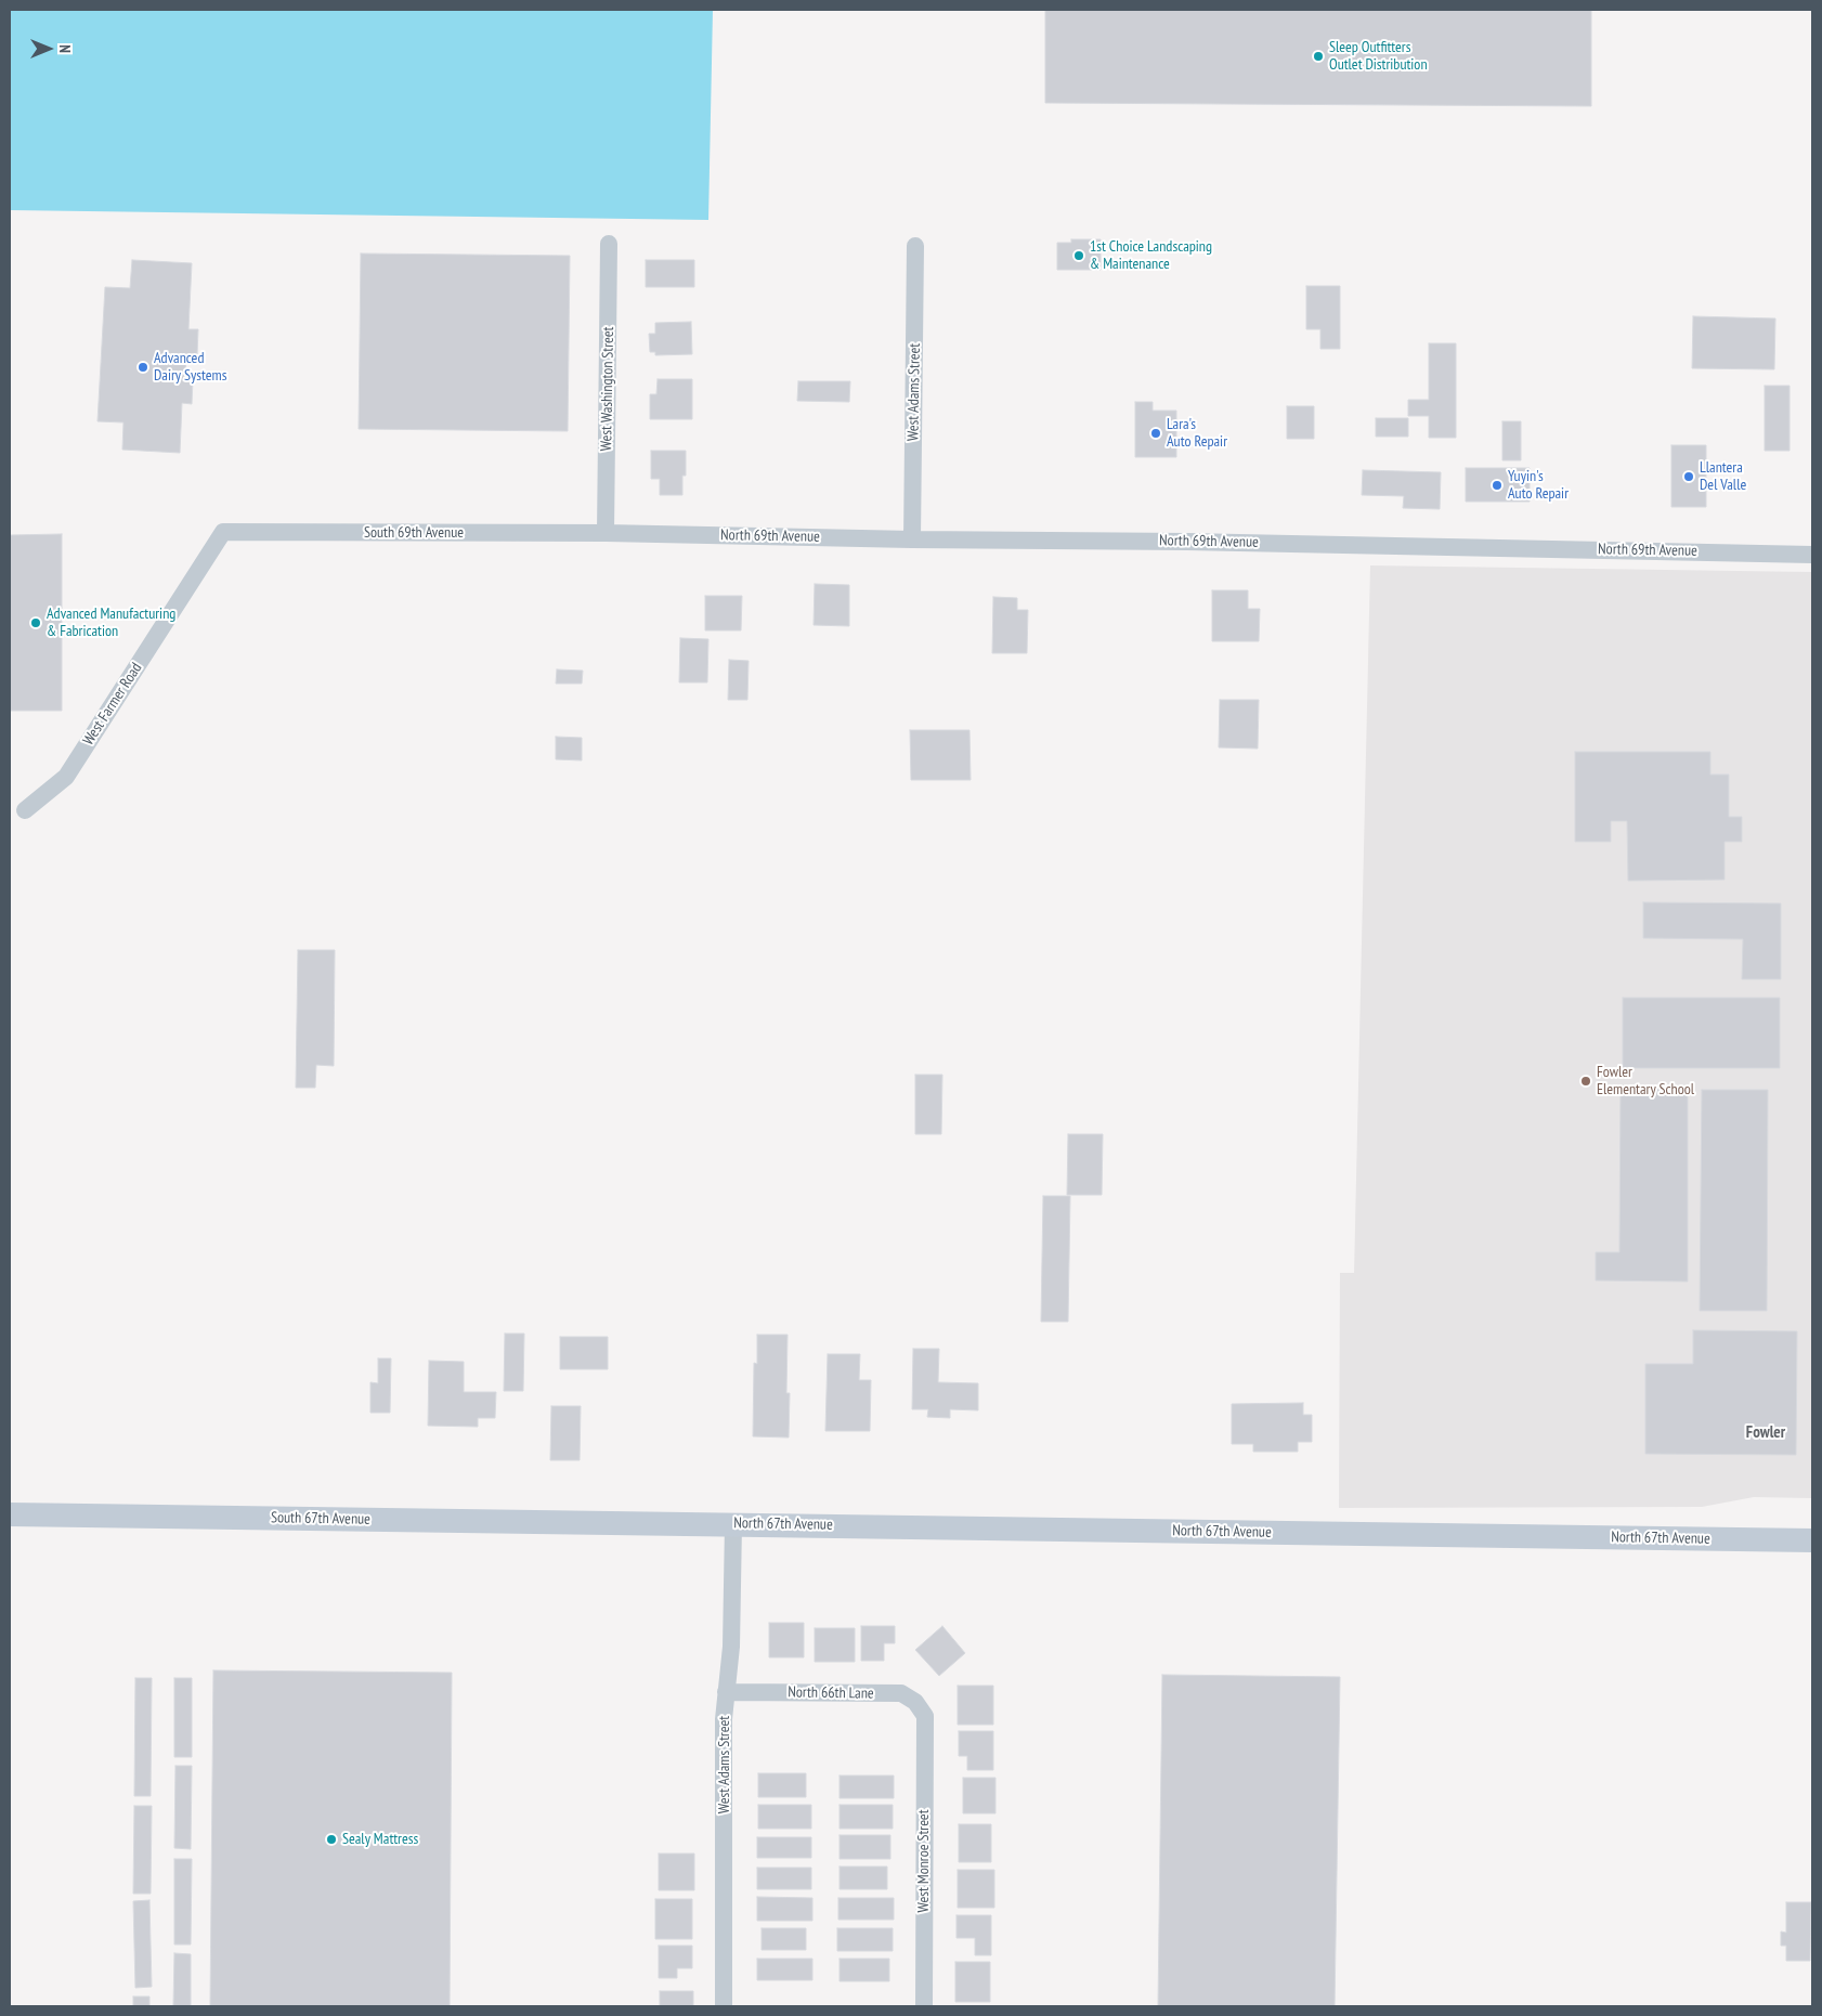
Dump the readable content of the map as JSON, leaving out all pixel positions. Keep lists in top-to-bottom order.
{
  "streets": {
    "main road": ["South 67th Avenue", "North 67th Avenue"],
    "street": [
      "West Washington Street",
      "West Adams Street",
      "South 69th Avenue",
      "North 69th Avenue",
      "West Farmer Road",
      "North 66th Lane",
      "West Monroe Street"
    ]
  },
  "crossings": [
    ["West Washington Street", "South 69th Avenue"],
    ["West Washington Street", "North 69th Avenue"],
    ["West Adams Street", "North 69th Avenue"],
    ["West Adams Street", "North 67th Avenue"],
    ["West Adams Street", "North 66th Lane"],
    ["South 69th Avenue", "North 69th Avenue"],
    ["South 69th Avenue", "West Farmer Road"],
    ["South 67th Avenue", "North 67th Avenue"],
    ["North 66th Lane", "West Monroe Street"]
  ],
  "districts": ["Fowler"],
  "places": [
    "Sleep Outfitters Outlet Distribution",
    "1st Choice Landscaping & Maintenance",
    "Advanced Dairy Systems",
    "Lara's Auto Repair",
    "Llantera Del Valle",
    "Yuyin's Auto Repair",
    "Advanced Manufacturing & Fabrication",
    "Fowler Elementary School",
    "Sealy Mattress"
  ],
  "north": "right"
}
